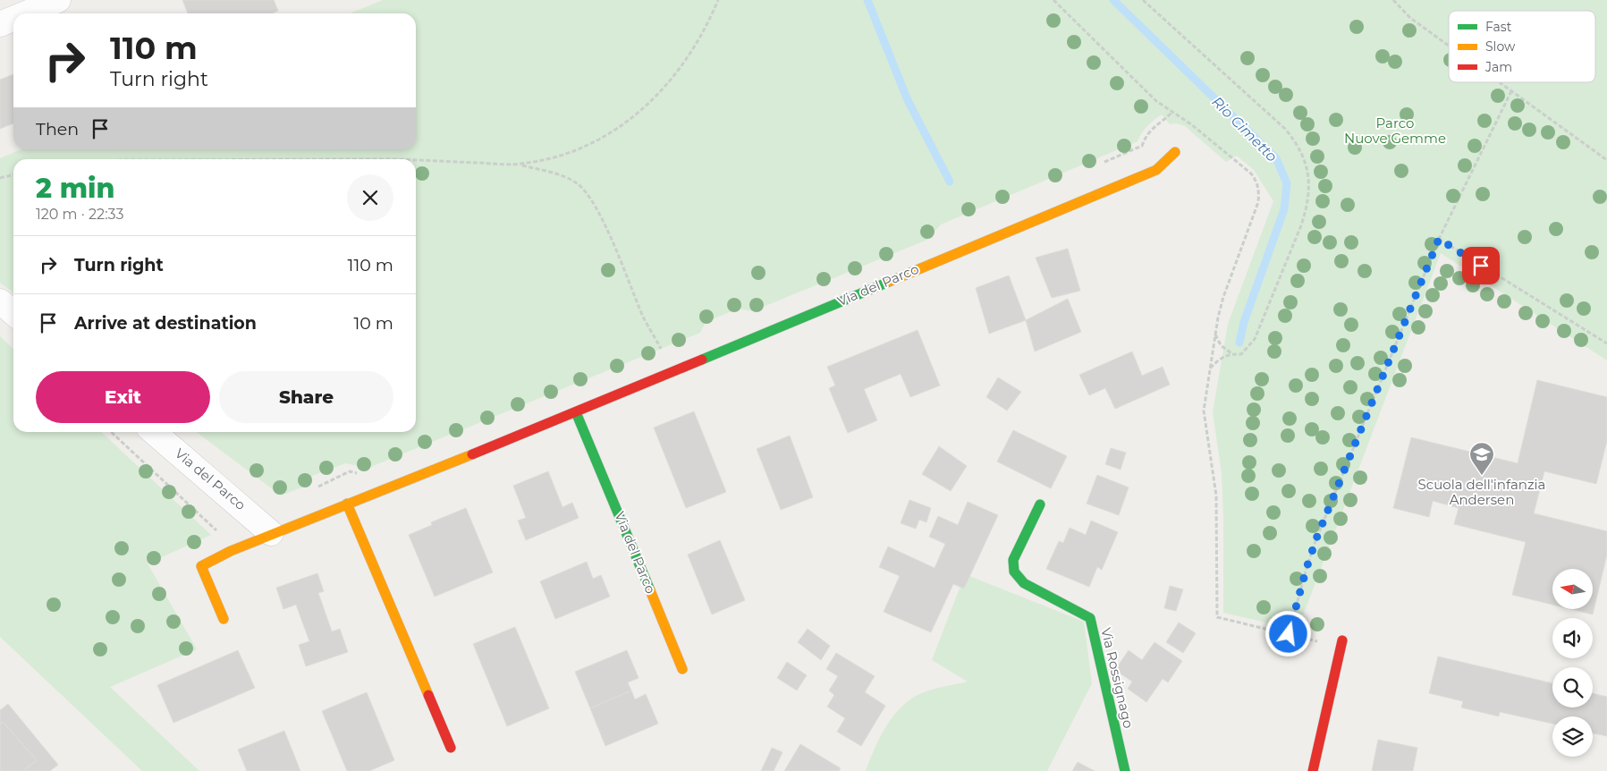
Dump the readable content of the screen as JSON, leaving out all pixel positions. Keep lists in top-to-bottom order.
{
  "streets": {
    "street": ["Via del Parco", "Via Rossignago"]
  },
  "water": ["Rio Cimetto"],
  "parks": ["Parco Nuove Gemme"],
  "places": {
    "school or university": ["Scuola dell'infanzia Andersen"]
  },
  "legend": ["Fast", "Slow", "Jam"],
  "north": "left",
  "page": {
    "turn": ["110 m", "Turn right"],
    "then": "Then",
    "heading": ["2 min", "120 m · 22:33"],
    "list": [
      {
        "name": "Turn right",
        "value": "110 m"
      },
      {
        "name": "Arrive at destination",
        "value": "10 m"
      }
    ],
    "buttons": ["Exit", "Share"]
  }
}
